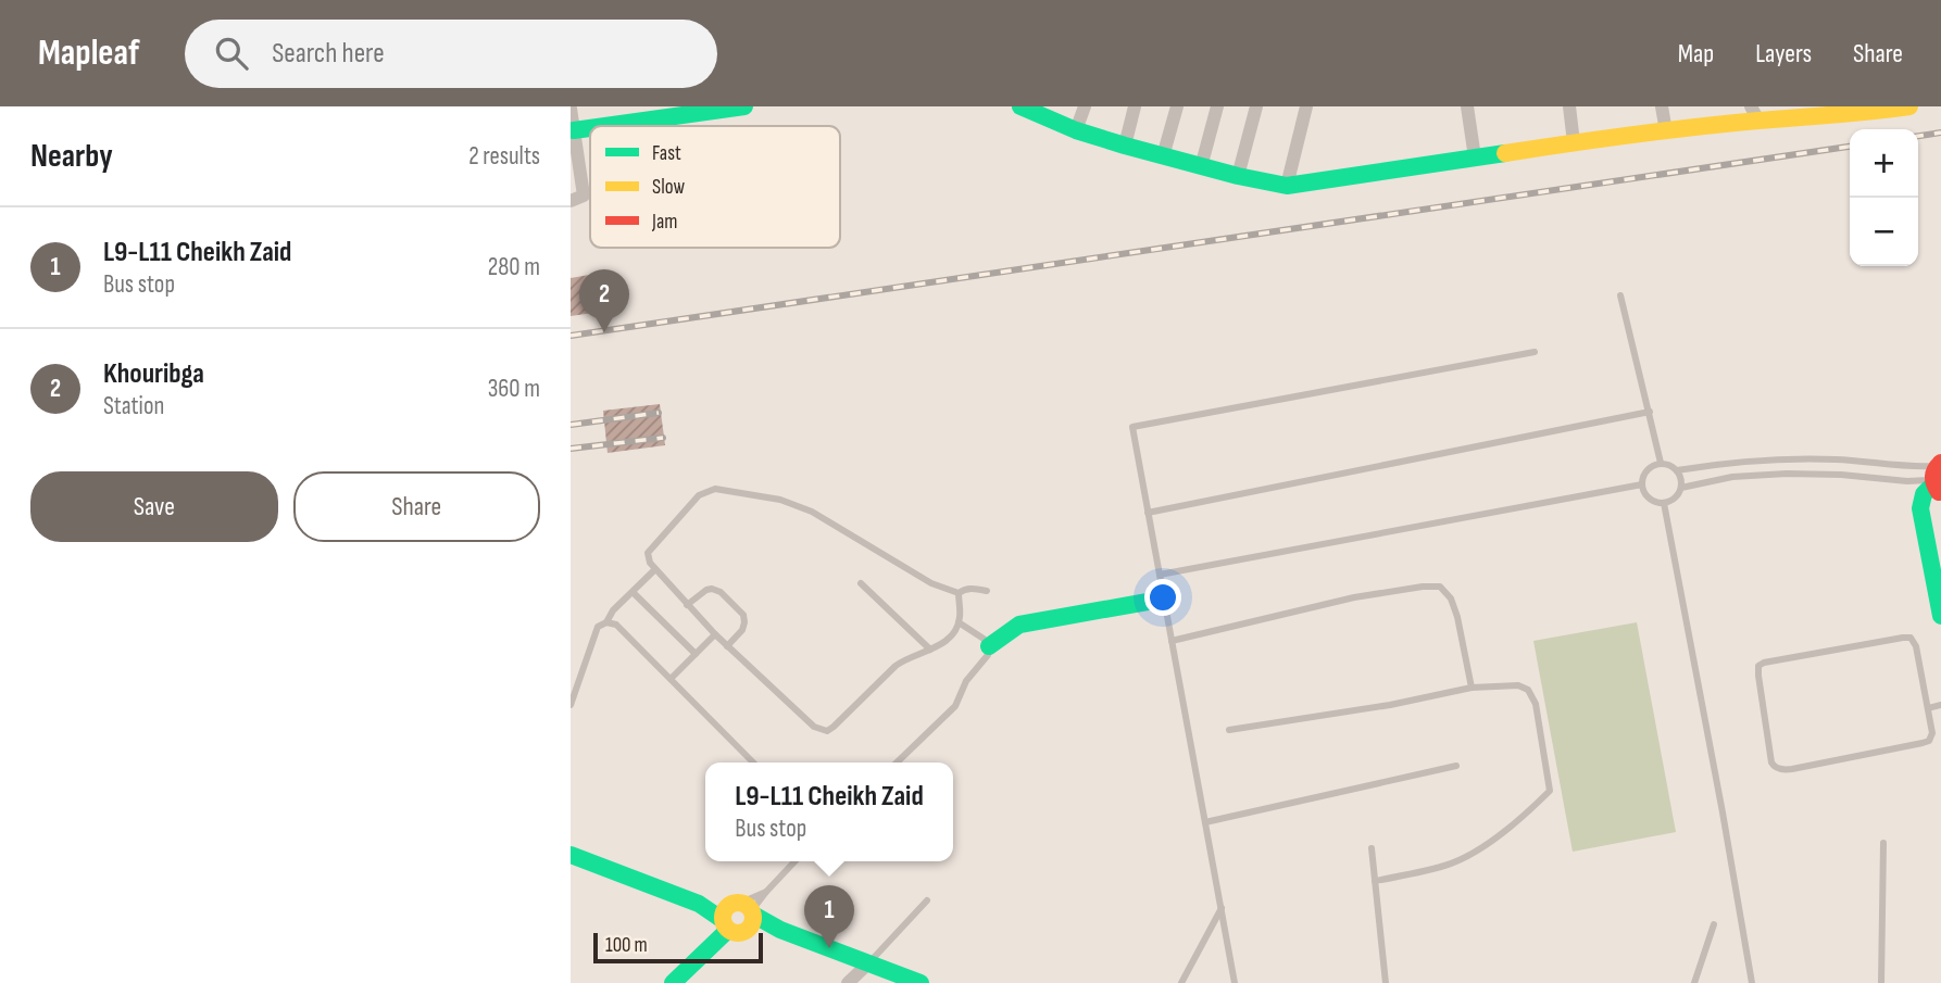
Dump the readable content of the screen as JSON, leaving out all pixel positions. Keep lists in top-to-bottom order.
{
  "legend": ["Fast", "Slow", "Jam"],
  "scale_bar": "100 m",
  "page": {
    "header": "Mapleaf",
    "search": "Search here",
    "nav": ["Map", "Layers", "Share"],
    "heading": ["Nearby", "2 results"],
    "map_buttons": ["+", "−"],
    "list": [
      {
        "mark": "1",
        "name": "L9-L11 Cheikh Zaid",
        "note": "Bus stop",
        "value": "280 m"
      },
      {
        "mark": "2",
        "name": "Khouribga",
        "note": "Station",
        "value": "360 m"
      }
    ],
    "pins": ["2", "1"],
    "buttons": ["Save", "Share"],
    "popup": ["L9-L11 Cheikh Zaid", "Bus stop"],
    "scale": "100 m"
  }
}
